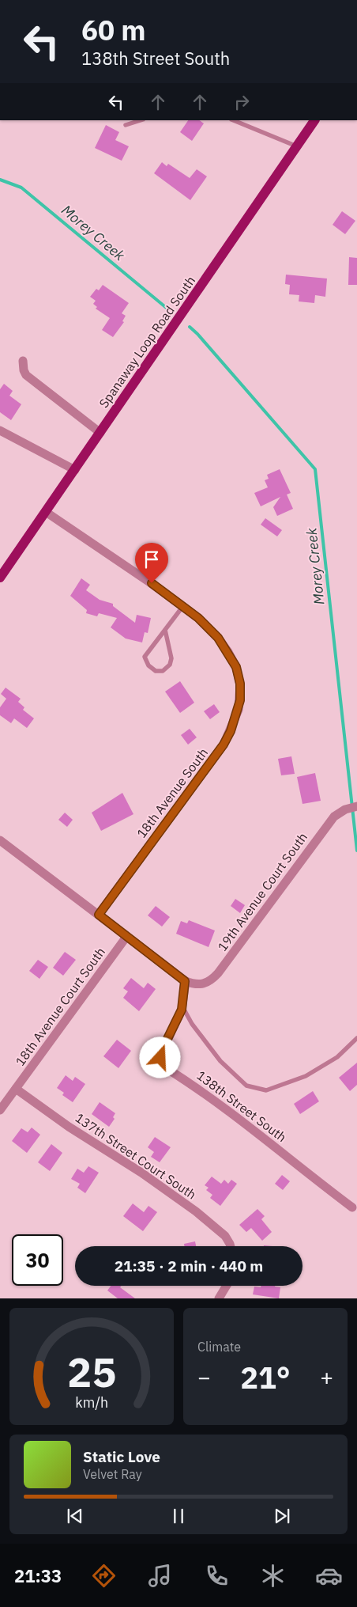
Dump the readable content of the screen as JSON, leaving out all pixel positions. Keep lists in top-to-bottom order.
{
  "streets": {
    "main road": ["Spanaway Loop Road South"],
    "street": [
      "18th Avenue South",
      "19th Avenue Court South",
      "18th Avenue Court South",
      "138th Street South",
      "137th Street Court South"
    ]
  },
  "crossings": [
    ["Spanaway Loop Road South", "18th Avenue South"],
    ["19th Avenue Court South", "138th Street South"],
    ["18th Avenue Court South", "137th Street Court South"]
  ],
  "water": ["Morey Creek"],
  "page": {
    "turn": ["60 m", "138th Street South"],
    "limit": "30",
    "trip": "21:35 · 2 min · 440 m",
    "tile": "Climate",
    "heat": ["−", "21°", "+"],
    "song": ["Static Love", "Velvet Ray"],
    "tabs": "21:33",
    "gauge": ["25", "km/h"]
  }
}
